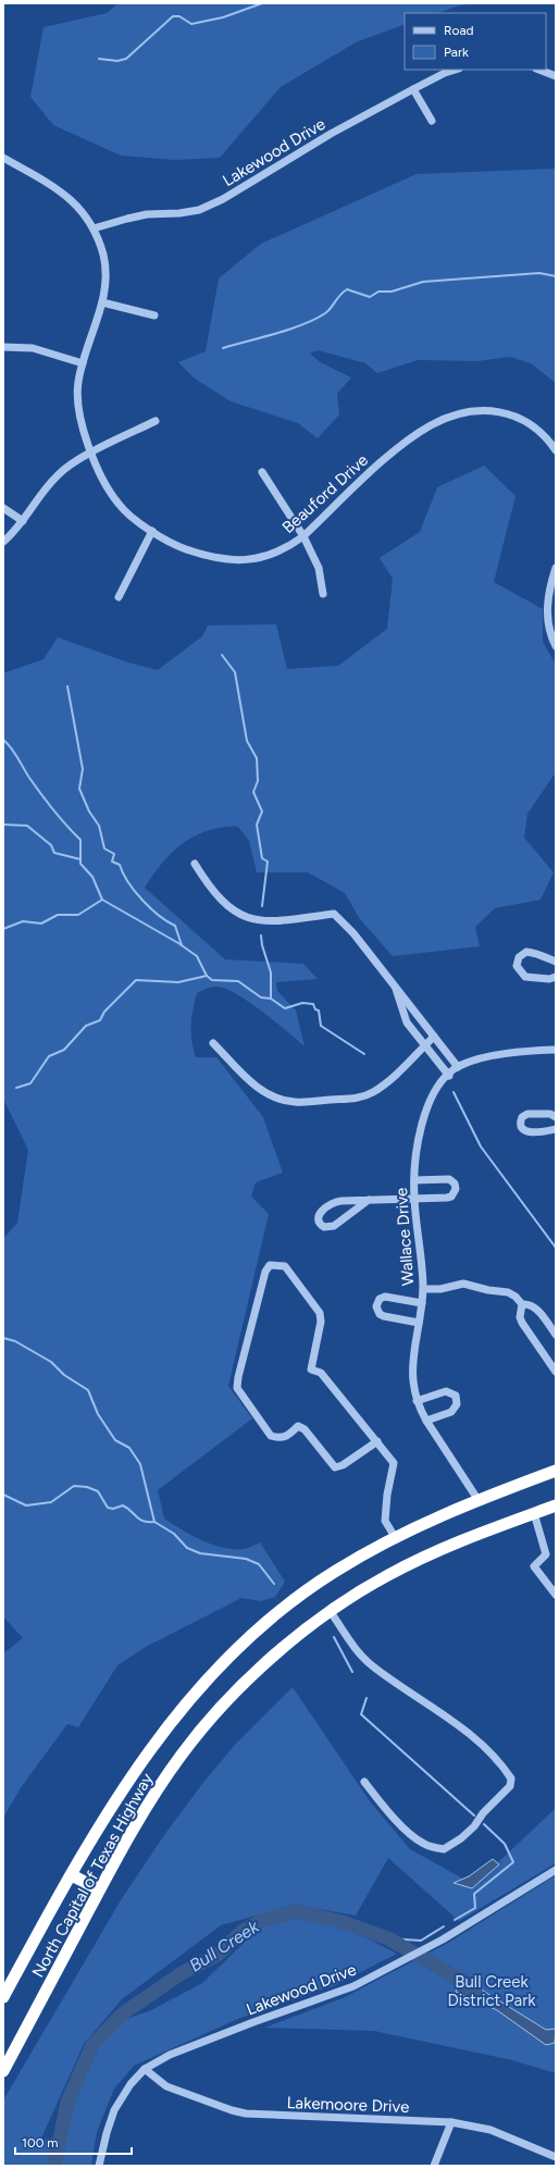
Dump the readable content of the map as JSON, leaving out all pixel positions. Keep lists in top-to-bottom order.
{
  "streets": {
    "highway": ["North Capital of Texas Highway"],
    "street": [
      "Lakewood Drive",
      "Beauford Drive",
      "Wallace Drive",
      "Lakemoore Drive"
    ]
  },
  "crossings": [
    ["Lakewood Drive", "Beauford Drive"],
    ["Lakewood Drive", "Lakemoore Drive"],
    ["Wallace Drive", "North Capital of Texas Highway"]
  ],
  "water": ["Bull Creek"],
  "parks": ["Bull Creek District Park"],
  "legend": ["Road", "Park"],
  "scale_bar": "100 m"
}
